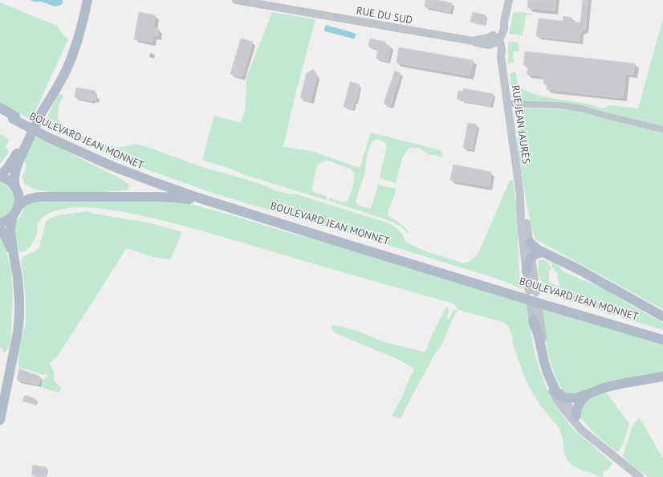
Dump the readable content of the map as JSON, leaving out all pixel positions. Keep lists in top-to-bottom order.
{
  "streets": {
    "main road": ["BOULEVARD JEAN MONNET"],
    "street": ["RUE DU SUD", "RUE JEAN JAURÈS"]
  },
  "crossings": [
    ["RUE DU SUD", "RUE JEAN JAURÈS"]
  ]
}
